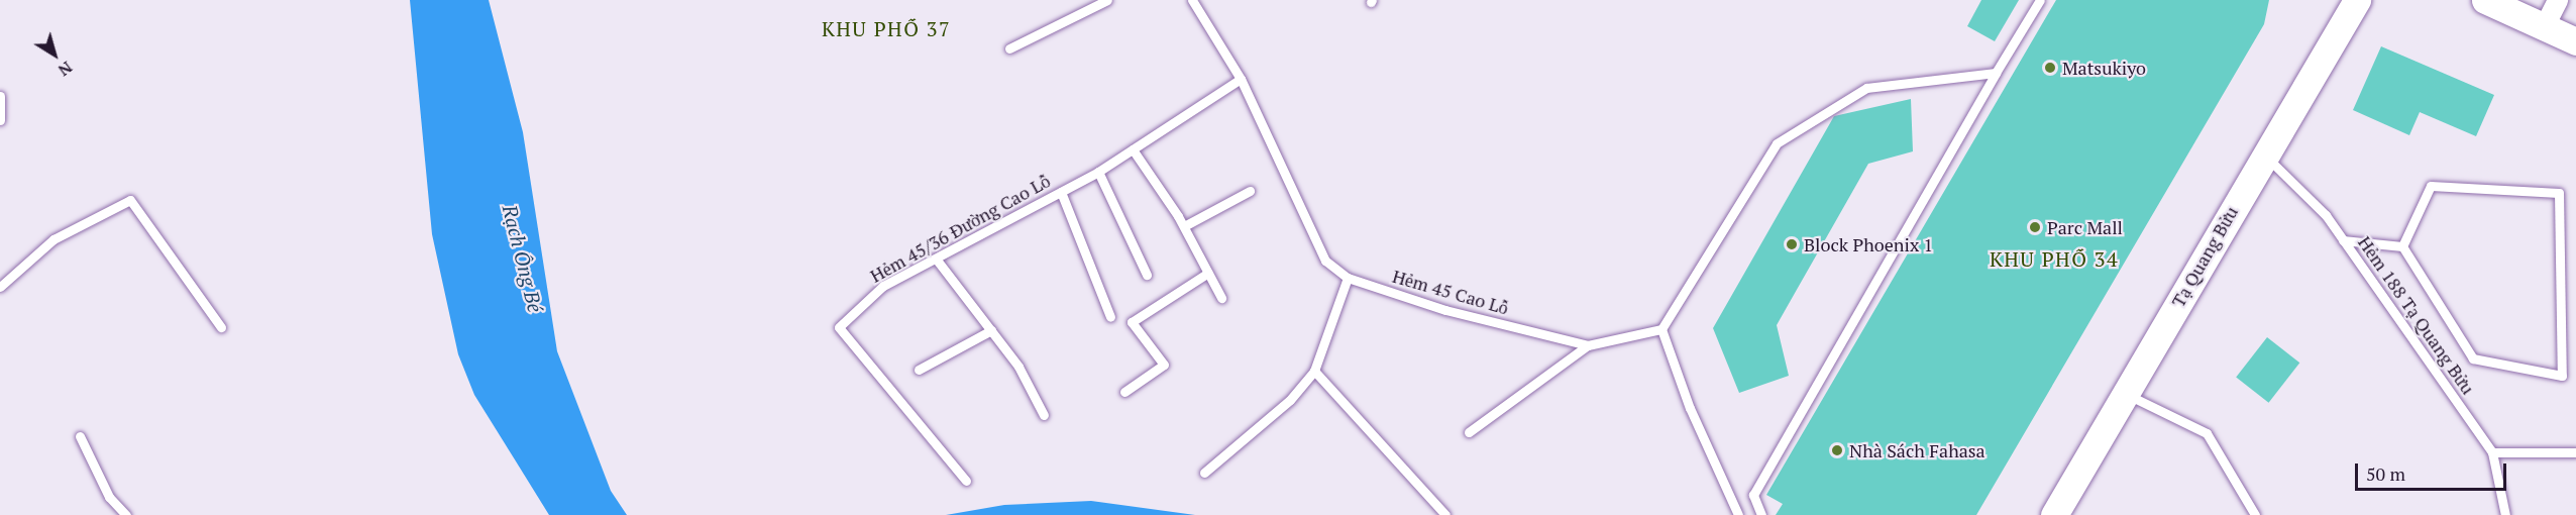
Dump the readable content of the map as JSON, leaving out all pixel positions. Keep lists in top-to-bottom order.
{
  "streets": {
    "main road": ["Tạ Quang Bửu"],
    "lane": ["Hẻm 45/36 Đường Cao Lỗ", "Hẻm 45 Cao Lỗ", "Hẻm 188 Tạ Quang Bửu"]
  },
  "crossings": [
    ["Hẻm 45/36 Đường Cao Lỗ", "Hẻm 45 Cao Lỗ"],
    ["Tạ Quang Bửu", "Hẻm 188 Tạ Quang Bửu"]
  ],
  "districts": ["KHU PHỐ 37", "KHU PHỐ 34"],
  "water": ["Rạch Ông Bé"],
  "places": [
    "Matsukiyo",
    "Parc Mall",
    "Block Phoenix 1",
    "Nhà Sách Fahasa"
  ],
  "scale_bar": "50 m",
  "north": "bottom right"
}
